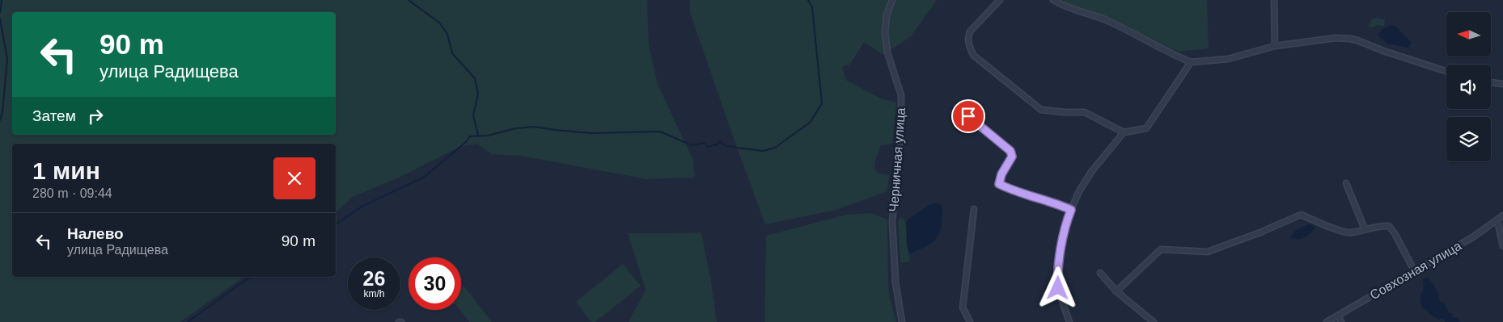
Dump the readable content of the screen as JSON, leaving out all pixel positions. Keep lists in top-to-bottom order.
{
  "streets": {
    "street": ["Черничная улица", "Совхозная улица"]
  },
  "north": "left",
  "page": {
    "turn": ["90 m", "улица Радищева"],
    "then": "Затем",
    "heading": ["1 мин", "280 m · 09:44"],
    "list": [
      {
        "name": "Налево",
        "note": "улица Радищева",
        "value": "90 m"
      }
    ],
    "speed": "26 km/h",
    "limit": "30"
  }
}
